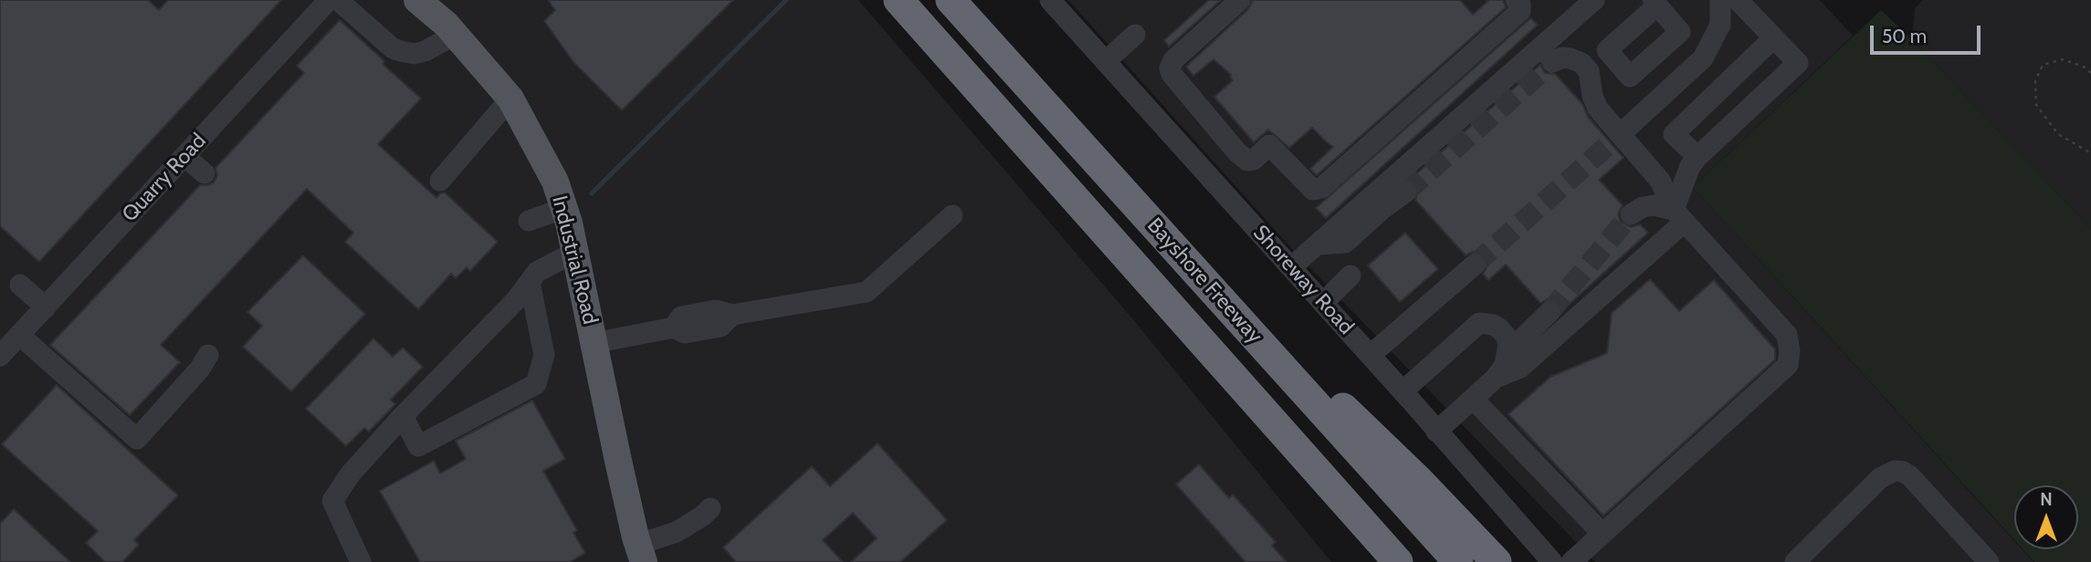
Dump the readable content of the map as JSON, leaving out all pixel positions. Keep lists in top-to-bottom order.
{
  "streets": {
    "highway": ["Bayshore Freeway"],
    "main road": ["Industrial Road"],
    "street": ["Quarry Road", "Shoreway Road"]
  },
  "scale_bar": "50 m",
  "north": "top"
}
